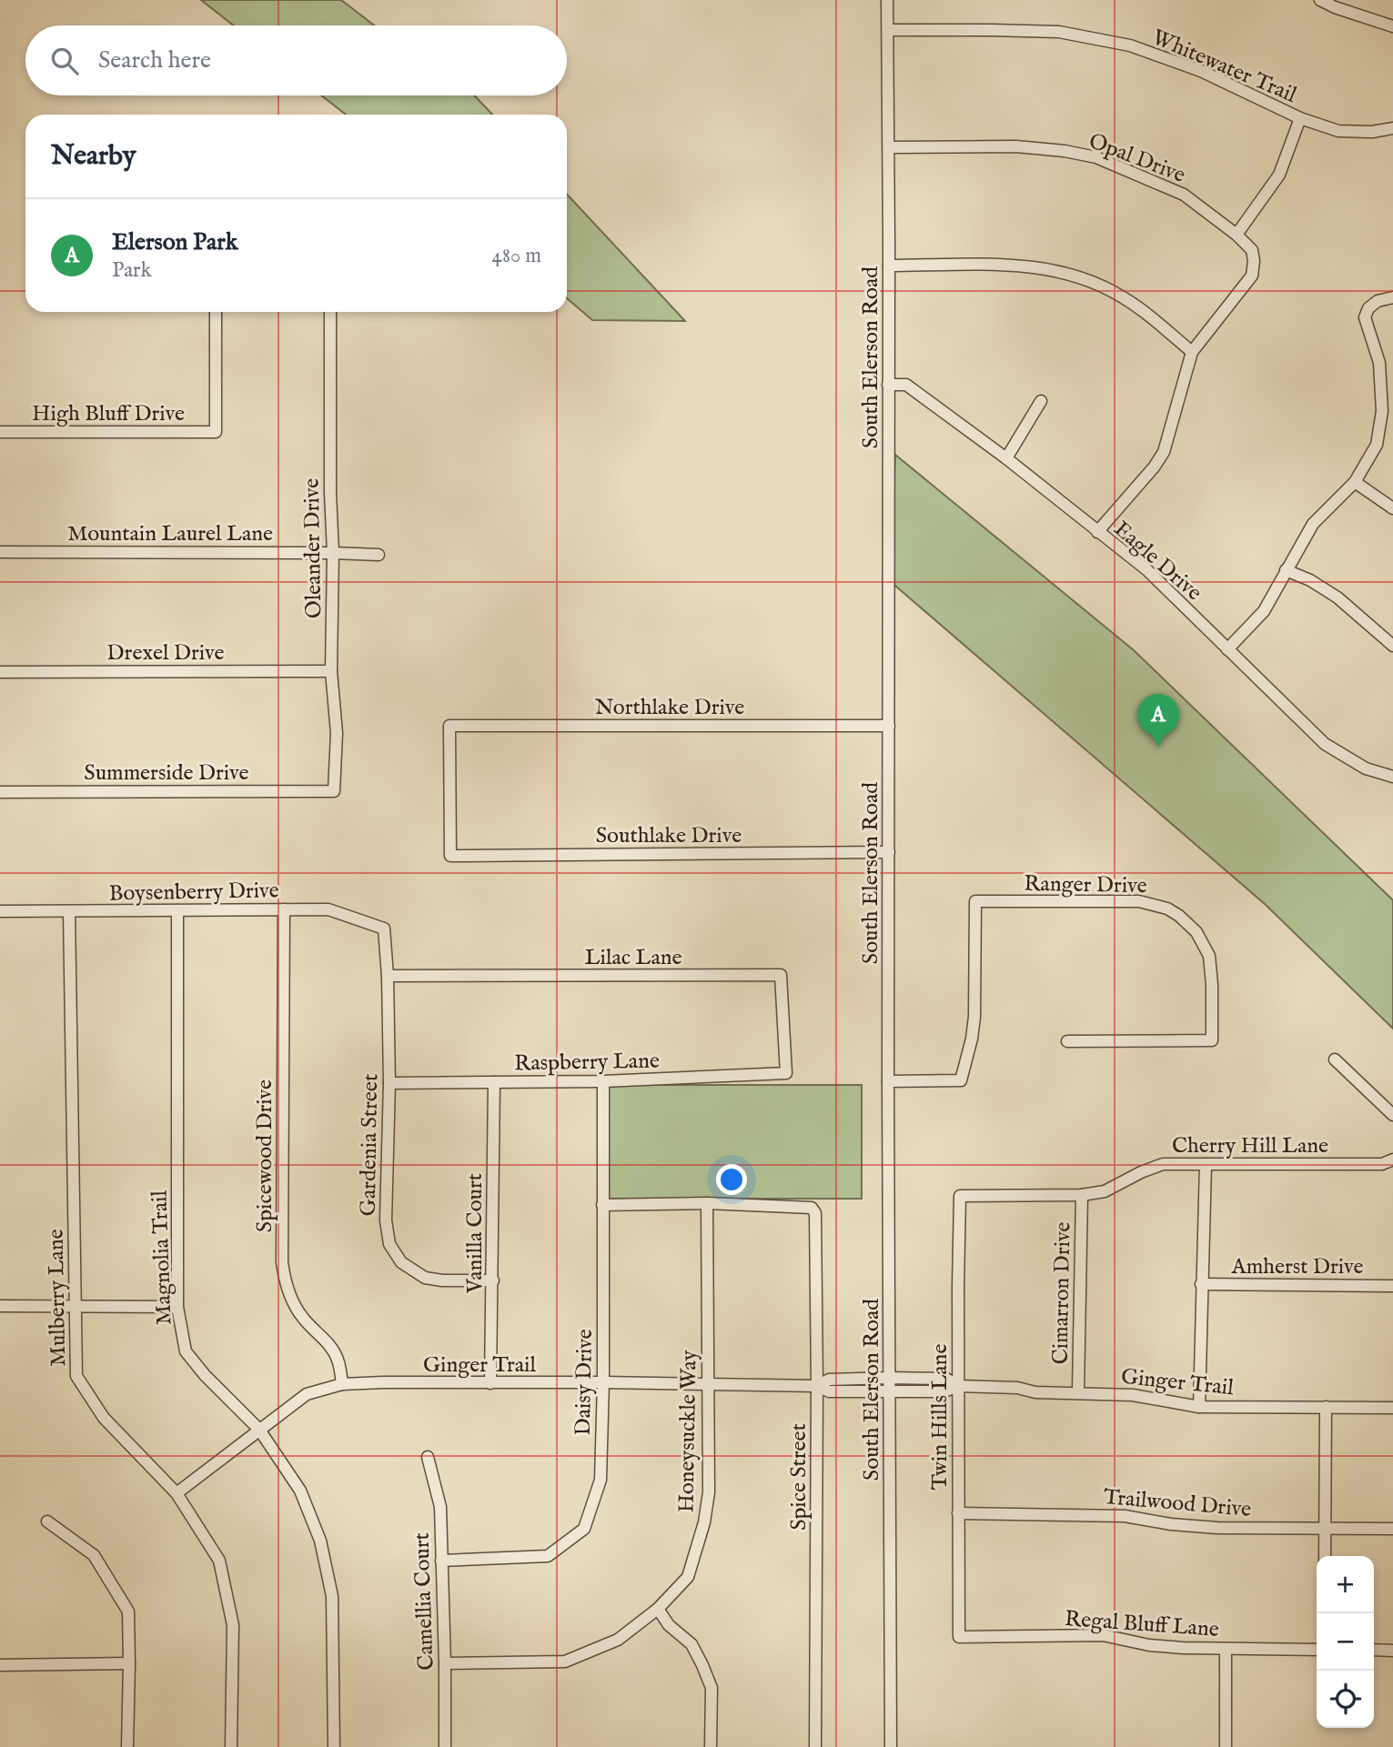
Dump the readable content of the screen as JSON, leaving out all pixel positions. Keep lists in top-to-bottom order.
{
  "streets": {
    "street": [
      "Whitewater Trail",
      "Opal Drive",
      "South Elerson Road",
      "High Bluff Drive",
      "Mountain Laurel Lane",
      "Oleander Drive",
      "Eagle Drive",
      "Drexel Drive",
      "Northlake Drive",
      "Summerside Drive",
      "Southlake Drive",
      "Ranger Drive",
      "Boysenberry Drive",
      "Lilac Lane",
      "Raspberry Lane",
      "Gardenia Street",
      "Cherry Hill Lane",
      "Spicewood Drive",
      "Vanilla Court",
      "Magnolia Trail",
      "Amherst Drive",
      "Cimarron Drive",
      "Mulberry Lane",
      "Ginger Trail",
      "Daisy Drive",
      "Twin Hills Lane",
      "Honeysuckle Way",
      "Spice Street",
      "Trailwood Drive",
      "Camellia Court",
      "Regal Bluff Lane"
    ]
  },
  "crossings": [
    ["Whitewater Trail", "South Elerson Road"],
    ["Opal Drive", "South Elerson Road"],
    ["South Elerson Road", "Eagle Drive"],
    ["South Elerson Road", "Northlake Drive"],
    ["South Elerson Road", "Southlake Drive"],
    ["South Elerson Road", "Ranger Drive"],
    ["South Elerson Road", "Ginger Trail"],
    ["Mountain Laurel Lane", "Oleander Drive"],
    ["Oleander Drive", "Drexel Drive"],
    ["Oleander Drive", "Summerside Drive"],
    ["Northlake Drive", "Southlake Drive"],
    ["Boysenberry Drive", "Gardenia Street"],
    ["Boysenberry Drive", "Spicewood Drive"],
    ["Boysenberry Drive", "Magnolia Trail"],
    ["Boysenberry Drive", "Mulberry Lane"],
    ["Lilac Lane", "Raspberry Lane"],
    ["Lilac Lane", "Gardenia Street"],
    ["Raspberry Lane", "Gardenia Street"],
    ["Raspberry Lane", "Vanilla Court"],
    ["Raspberry Lane", "Daisy Drive"],
    ["Gardenia Street", "Vanilla Court"],
    ["Cherry Hill Lane", "Cimarron Drive"],
    ["Cherry Hill Lane", "Twin Hills Lane"],
    ["Spicewood Drive", "Ginger Trail"],
    ["Vanilla Court", "Ginger Trail"],
    ["Magnolia Trail", "Ginger Trail"],
    ["Cimarron Drive", "Ginger Trail"],
    ["Mulberry Lane", "Ginger Trail"],
    ["Ginger Trail", "Daisy Drive"],
    ["Ginger Trail", "Twin Hills Lane"],
    ["Ginger Trail", "Honeysuckle Way"],
    ["Ginger Trail", "Spice Street"],
    ["Daisy Drive", "Camellia Court"],
    ["Twin Hills Lane", "Trailwood Drive"],
    ["Twin Hills Lane", "Regal Bluff Lane"],
    ["Honeysuckle Way", "Spice Street"],
    ["Honeysuckle Way", "Camellia Court"]
  ],
  "page": {
    "search": "Search here",
    "heading": "Nearby",
    "list": [
      {
        "mark": "A",
        "name": "Elerson Park",
        "note": "Park",
        "value": "480 m"
      }
    ],
    "pins": "A",
    "map_buttons": ["+", "−"]
  }
}
